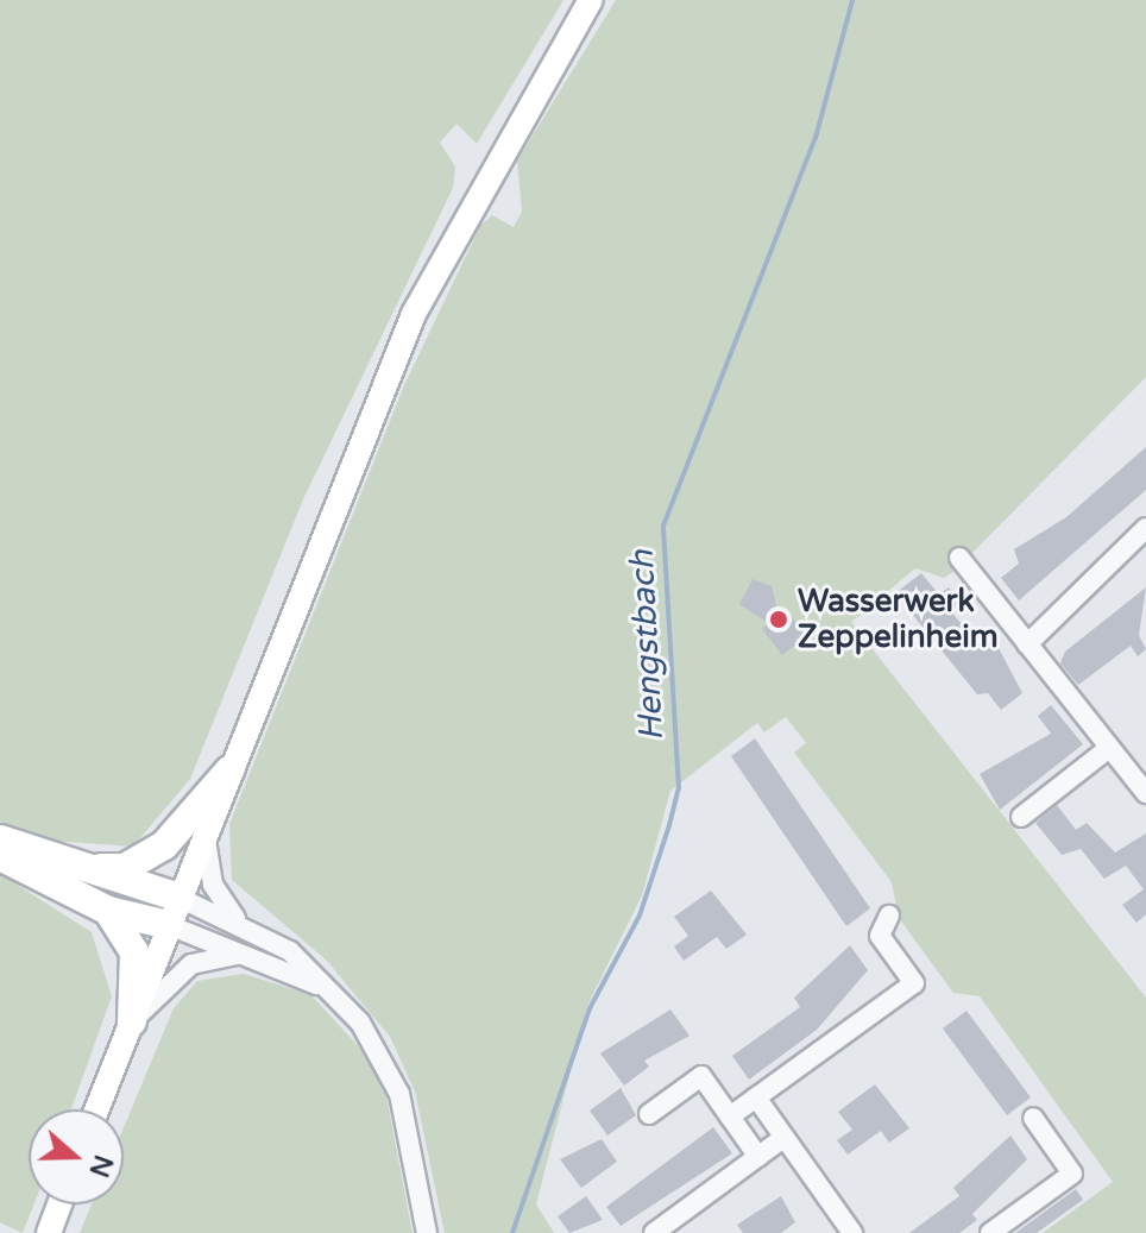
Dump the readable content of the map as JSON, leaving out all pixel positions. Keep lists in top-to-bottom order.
{
  "water": ["Hengstbach"],
  "places": ["Wasserwerk Zeppelinheim"],
  "north": "right"
}
